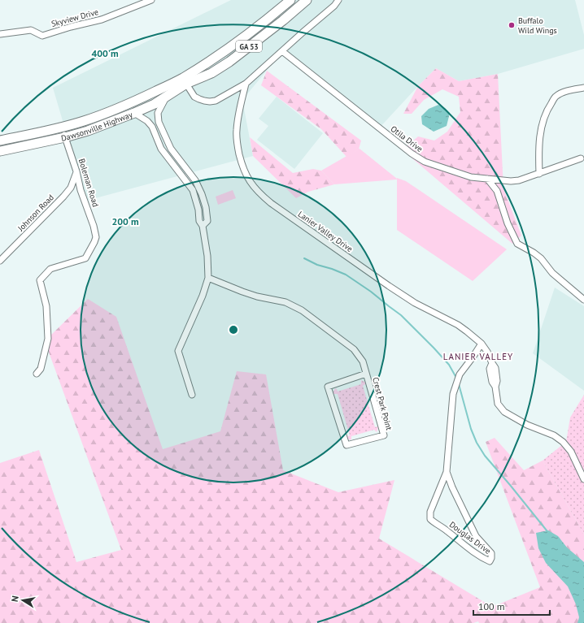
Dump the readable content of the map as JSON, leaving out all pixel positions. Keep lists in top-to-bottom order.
{
  "streets": {
    "main road": ["GA 53", "Dawsonville Highway"],
    "street": [
      "Skyview Drive",
      "Otila Drive",
      "Boleman Road",
      "Johnson Road",
      "Lanier Valley Drive",
      "Crest Park Point",
      "Douglas Drive"
    ]
  },
  "crossings": [
    ["GA 53", "Dawsonville Highway"],
    ["Dawsonville Highway", "Boleman Road"],
    ["Boleman Road", "Johnson Road"],
    ["Lanier Valley Drive", "Douglas Drive"]
  ],
  "districts": ["LANIER VALLEY"],
  "places": ["Buffalo Wild Wings"],
  "scale_bar": "100 m",
  "north": "left",
  "rings": ["400 m", "200 m"]
}
